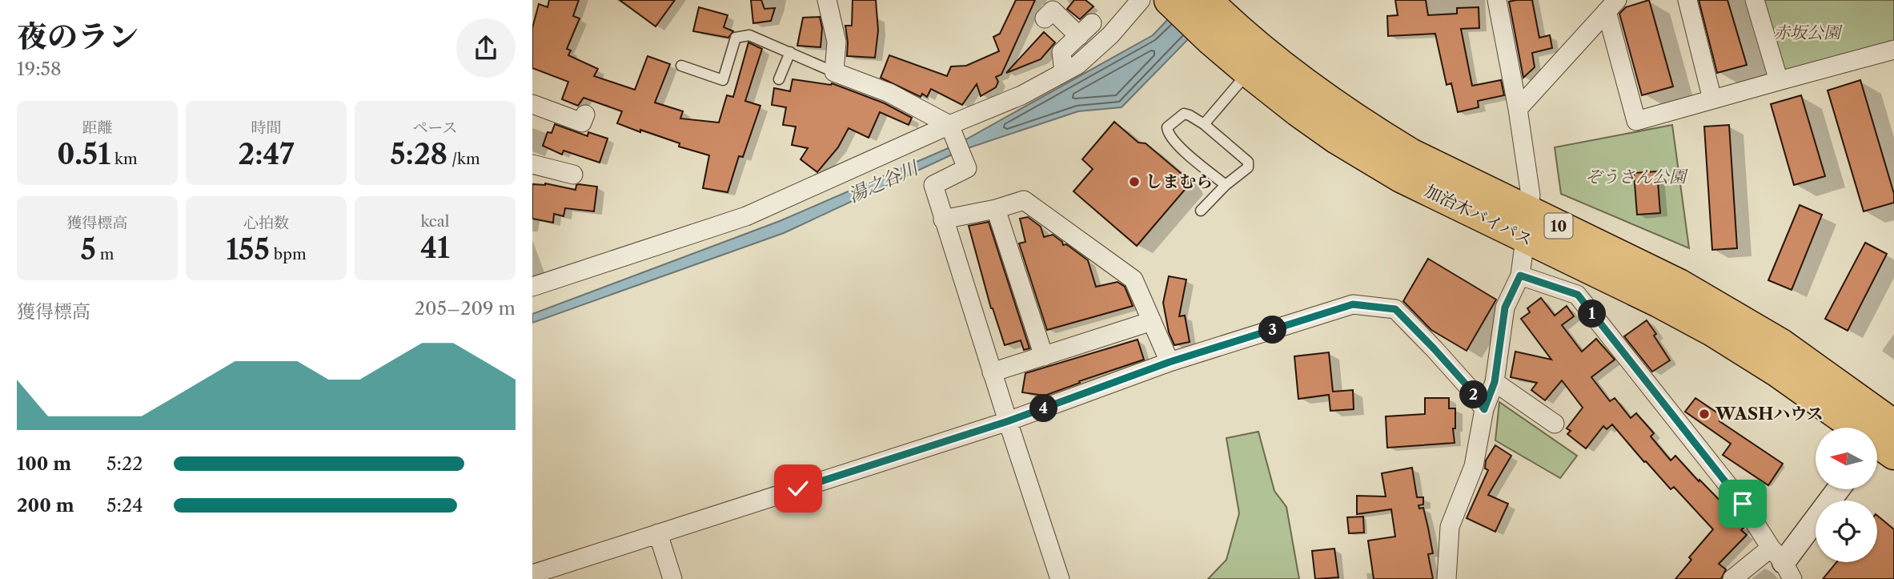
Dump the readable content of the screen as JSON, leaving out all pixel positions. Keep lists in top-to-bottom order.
{
  "streets": {
    "highway": ["加治木バイパス", "10"]
  },
  "water": ["湯之谷川"],
  "parks": ["赤坂公園", "ぞうさん公園"],
  "places": ["しまむら", "WASHハウス"],
  "north": "left",
  "page": {
    "heading": ["夜のラン", "19:58"],
    "stats": [
      ["距離", "0.51 km"],
      ["時間", "2:47"],
      ["ペース", "5:28 /km"],
      ["獲得標高", "5 m"],
      ["心拍数", "155 bpm"],
      ["kcal", "41"]
    ],
    "chart": ["獲得標高", "205–209 m"],
    "pins": [
      "1",
      "3",
      "2",
      "4"
    ],
    "list": [
      {
        "name": "100 m",
        "note": "5:22"
      },
      {
        "name": "200 m",
        "note": "5:24"
      }
    ]
  }
}
